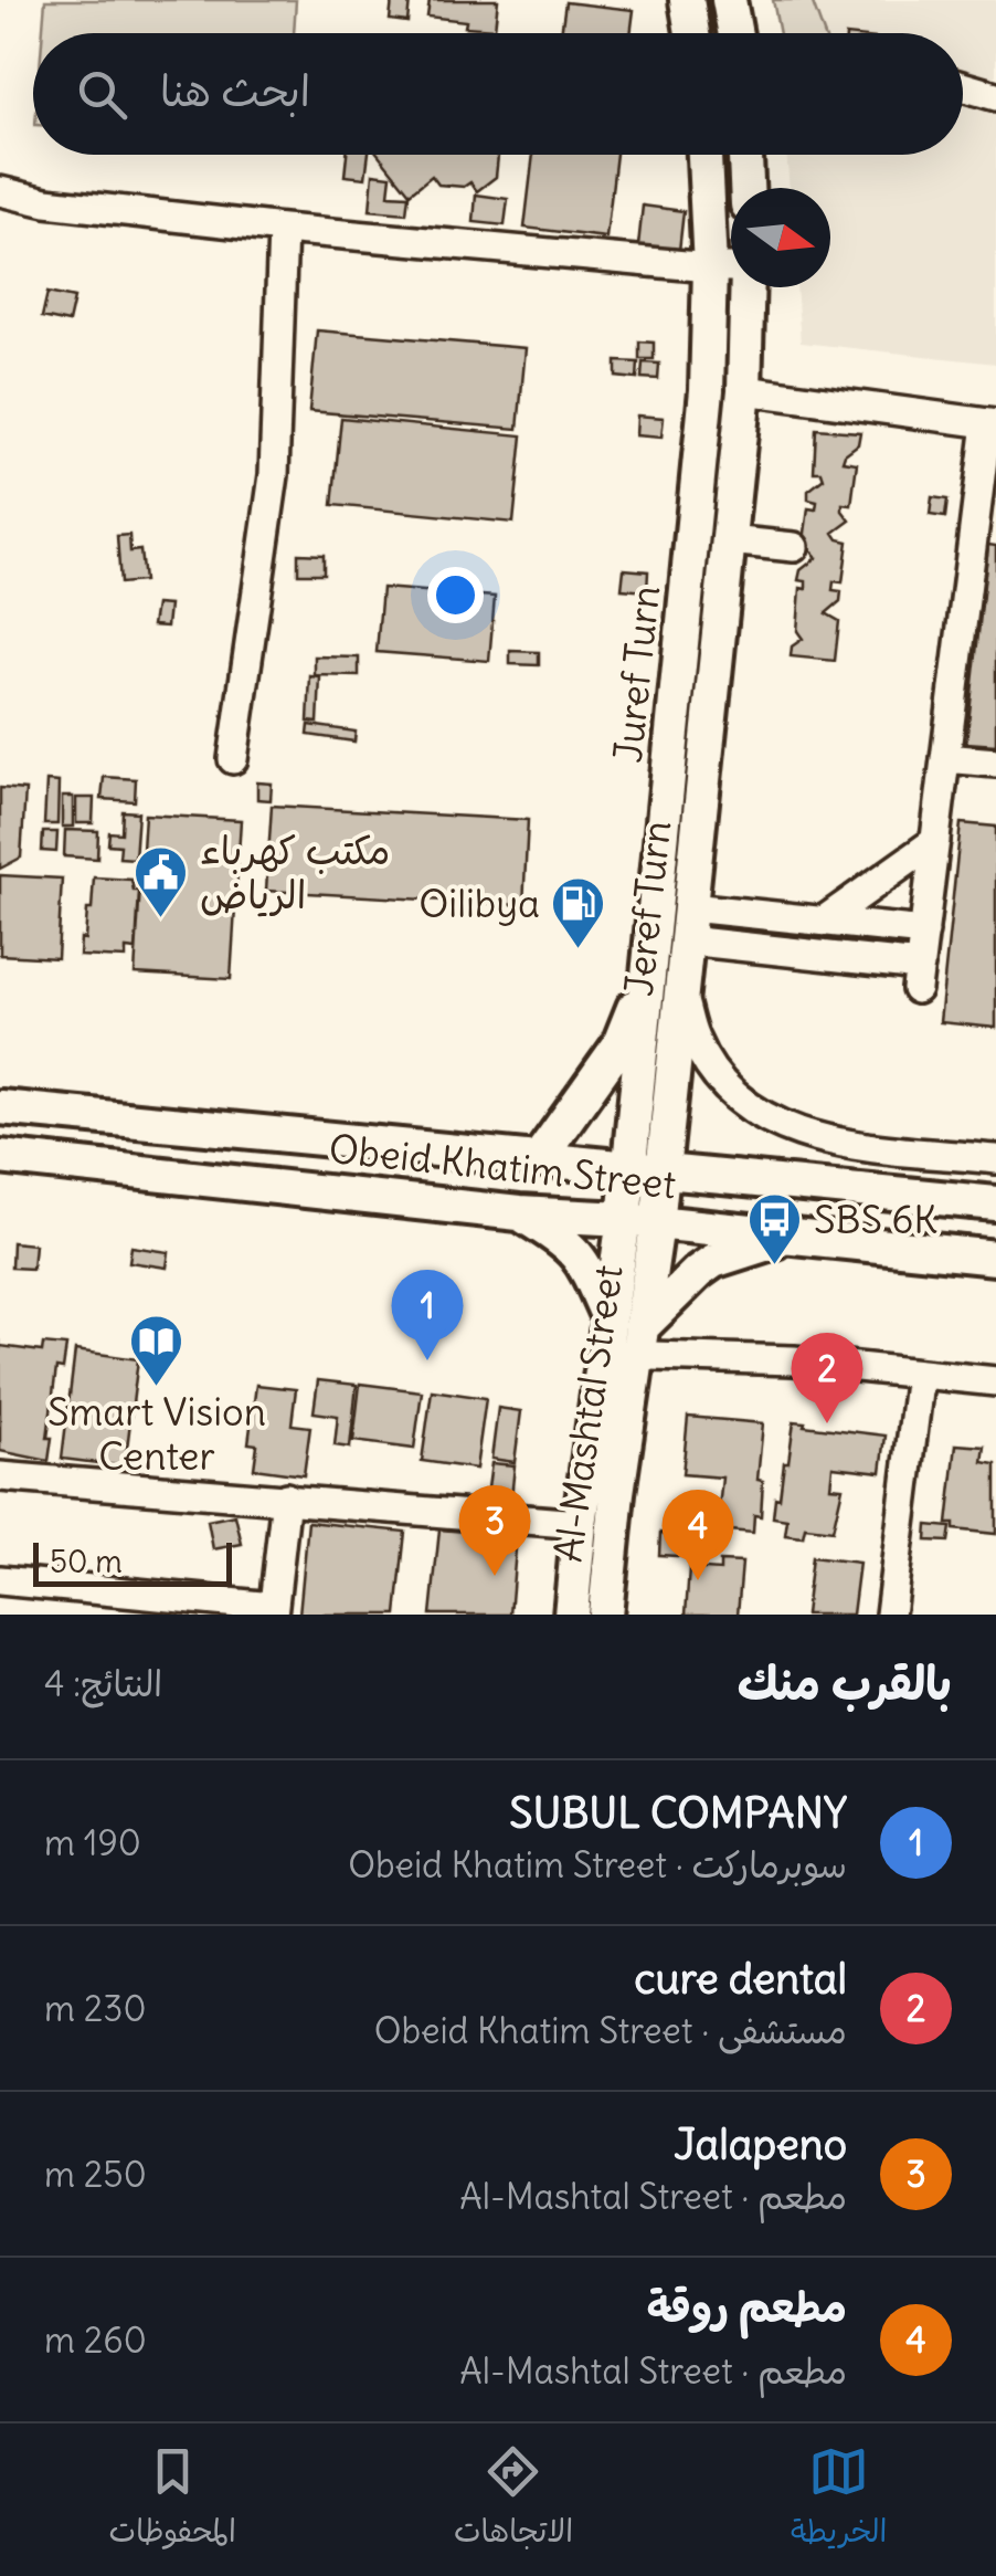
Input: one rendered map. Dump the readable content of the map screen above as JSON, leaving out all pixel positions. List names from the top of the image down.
{
  "streets": {
    "main road": [
      "Juref Turn",
      "Jeref Turn",
      "Obeid Khatim Street",
      "Al-Mashtal Street"
    ]
  },
  "crossings": [
    ["Juref Turn", "Jeref Turn"],
    ["Juref Turn", "Obeid Khatim Street"],
    ["Jeref Turn", "Obeid Khatim Street"],
    ["Jeref Turn", "Al-Mashtal Street"],
    ["Obeid Khatim Street", "Al-Mashtal Street"]
  ],
  "places": {
    "public building": ["مكتب كهرباء الرياض"],
    "fuel station": ["Oilibya"],
    "bus stop": ["SBS 6K"],
    "library": ["Smart Vision Center"]
  },
  "scale_bar": "50 m",
  "north": "right",
  "page": {
    "search": "ابحث هنا",
    "pins": [
      "1",
      "2",
      "3",
      "4"
    ],
    "scale": "50 m",
    "heading": ["بالقرب منك", "النتائج: 4"],
    "list": [
      {
        "mark": "1",
        "name": "SUBUL COMPANY",
        "note": "سوبرماركت · Obeid Khatim Street",
        "value": "190 m"
      },
      {
        "mark": "2",
        "name": "cure dental",
        "note": "مستشفى · Obeid Khatim Street",
        "value": "230 m"
      },
      {
        "mark": "3",
        "name": "Jalapeno",
        "note": "مطعم · Al-Mashtal Street",
        "value": "250 m"
      },
      {
        "mark": "4",
        "name": "مطعم روقة",
        "note": "مطعم · Al-Mashtal Street",
        "value": "260 m"
      }
    ],
    "nav": ["الخريطة", "الاتجاهات", "المحفوظات"]
  }
}
